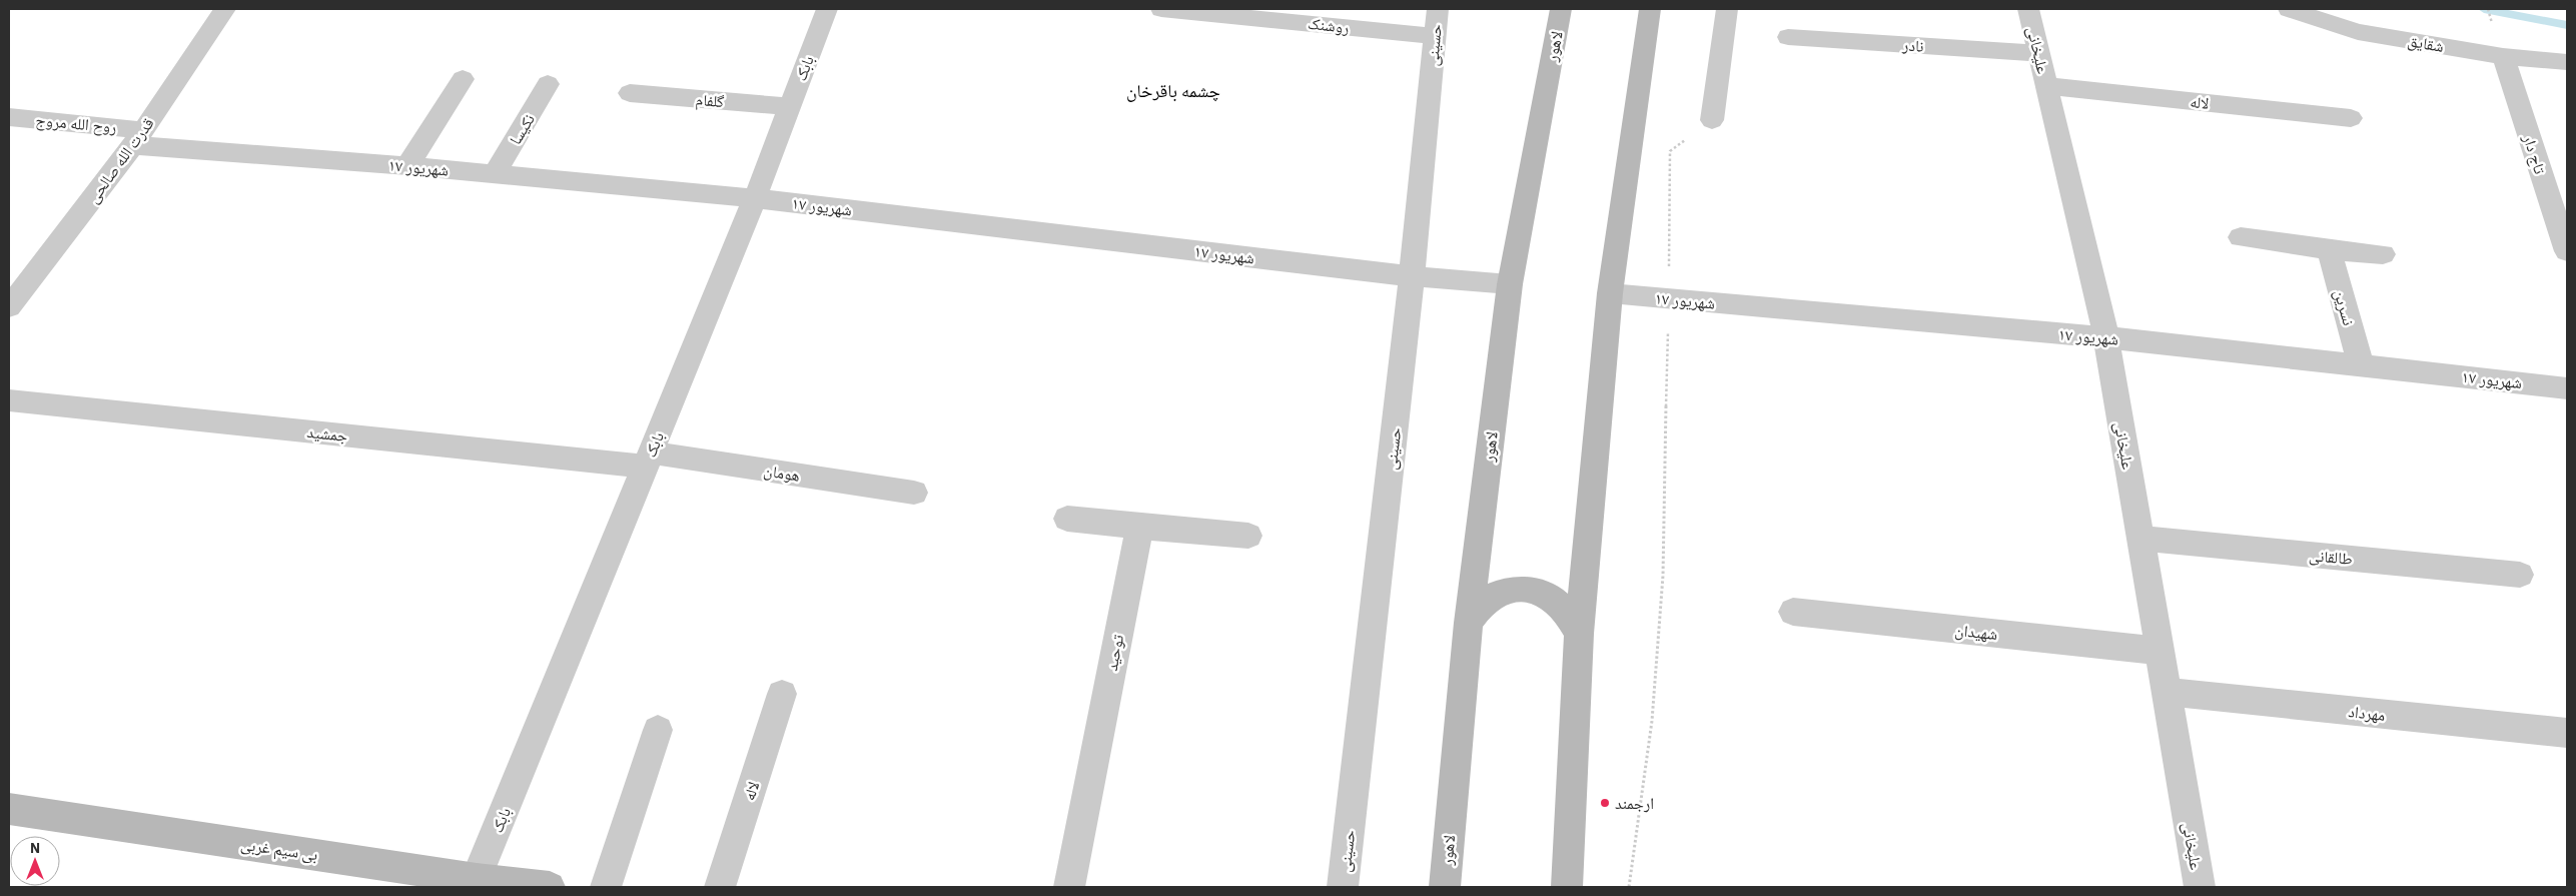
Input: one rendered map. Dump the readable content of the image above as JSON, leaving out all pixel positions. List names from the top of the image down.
{
  "streets": {
    "main road": ["لاهور", "بی سیم غربی"],
    "street": [
      "روشنک",
      "شقایق",
      "حسینی",
      "نادر",
      "علیخانی",
      "بابک",
      "گلفام",
      "لاله",
      "روح الله مروج",
      "نکیسا",
      "تاج دار",
      "قدرت الله صالحی",
      "۱۷ شهریور",
      "نسرین",
      "جمشید",
      "هومان",
      "طالقانی",
      "شهیدان",
      "توحید",
      "مهرداد"
    ]
  },
  "crossings": [
    ["روشنک", "حسینی"],
    ["شقایق", "تاج دار"],
    ["حسینی", "۱۷ شهریور"],
    ["نادر", "علیخانی"],
    ["لاهور", "۱۷ شهریور"],
    ["علیخانی", "لاله"],
    ["علیخانی", "۱۷ شهریور"],
    ["علیخانی", "طالقانی"],
    ["علیخانی", "شهیدان"],
    ["علیخانی", "مهرداد"],
    ["بابک", "گلفام"],
    ["بابک", "۱۷ شهریور"],
    ["بابک", "جمشید"],
    ["بابک", "هومان"],
    ["بابک", "بی سیم غربی"],
    ["روح الله مروج", "قدرت الله صالحی"],
    ["روح الله مروج", "۱۷ شهریور"],
    ["نکیسا", "۱۷ شهریور"],
    ["قدرت الله صالحی", "۱۷ شهریور"],
    ["۱۷ شهریور", "نسرین"],
    ["جمشید", "هومان"]
  ],
  "districts": ["چشمه باقرخان"],
  "places": ["ارجمند"],
  "north": "top"
}
